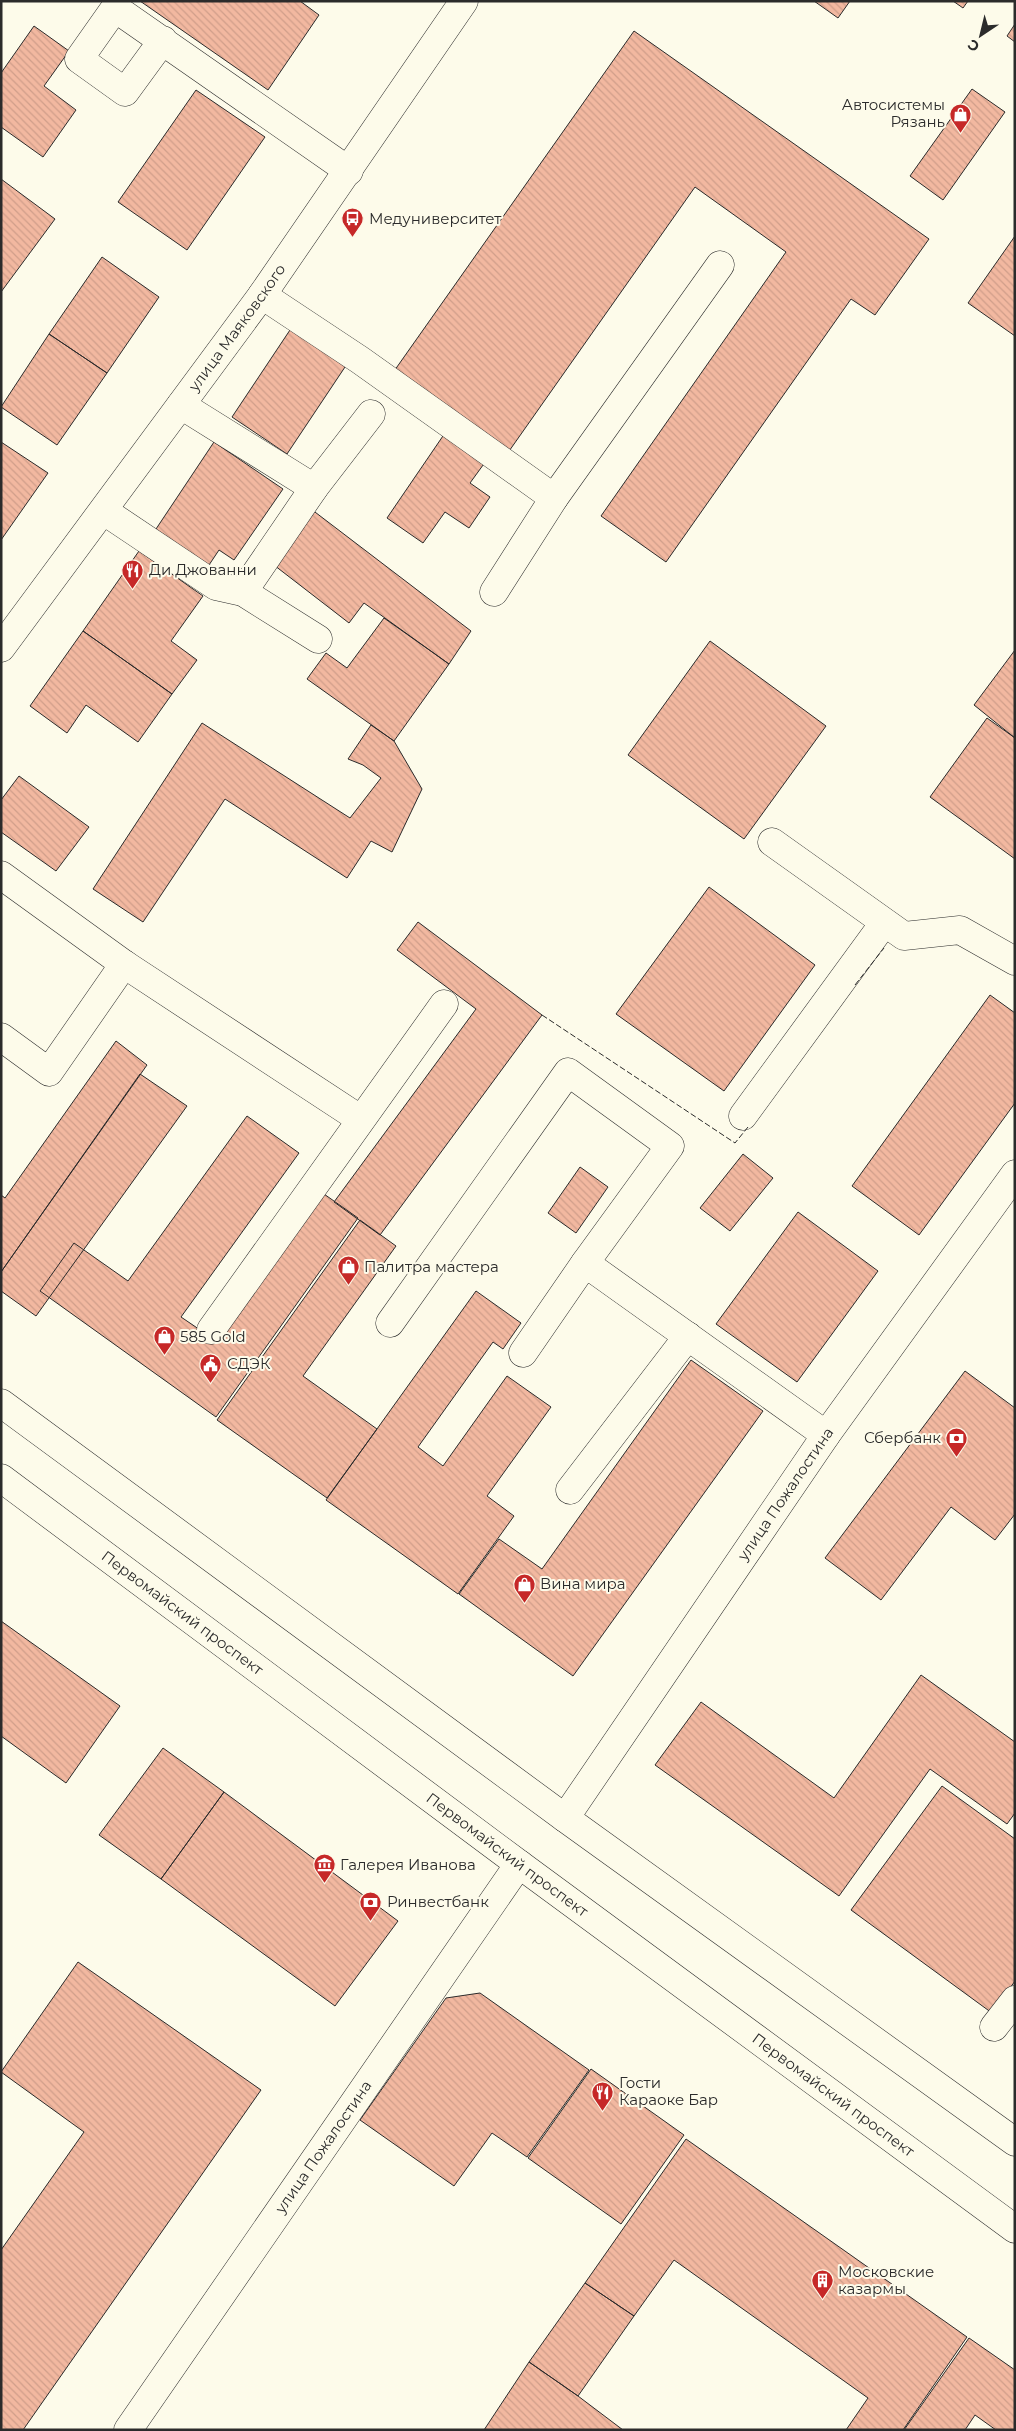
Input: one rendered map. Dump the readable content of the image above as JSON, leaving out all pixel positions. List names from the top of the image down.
{
  "streets": {
    "main road": ["улица Маяковского", "улица Пожалостина", "Первомайский проспект"]
  },
  "crossings": [
    ["улица Пожалостина", "Первомайский проспект"]
  ],
  "places": {
    "shop": [
      "Автосистемы Рязань",
      "Палитра мастера",
      "585 Gold",
      "Вина мира"
    ],
    "bus stop": ["Медуниверситет"],
    "restaurant": ["Ди Джованни", "Гости Караоке Бар"],
    "public building": ["СДЭК"],
    "bank": ["Сбербанк", "Ринвестбанк"],
    "museum": ["Галерея Иванова"],
    "building": ["Московские казармы"]
  },
  "north": "bottom left"
}
